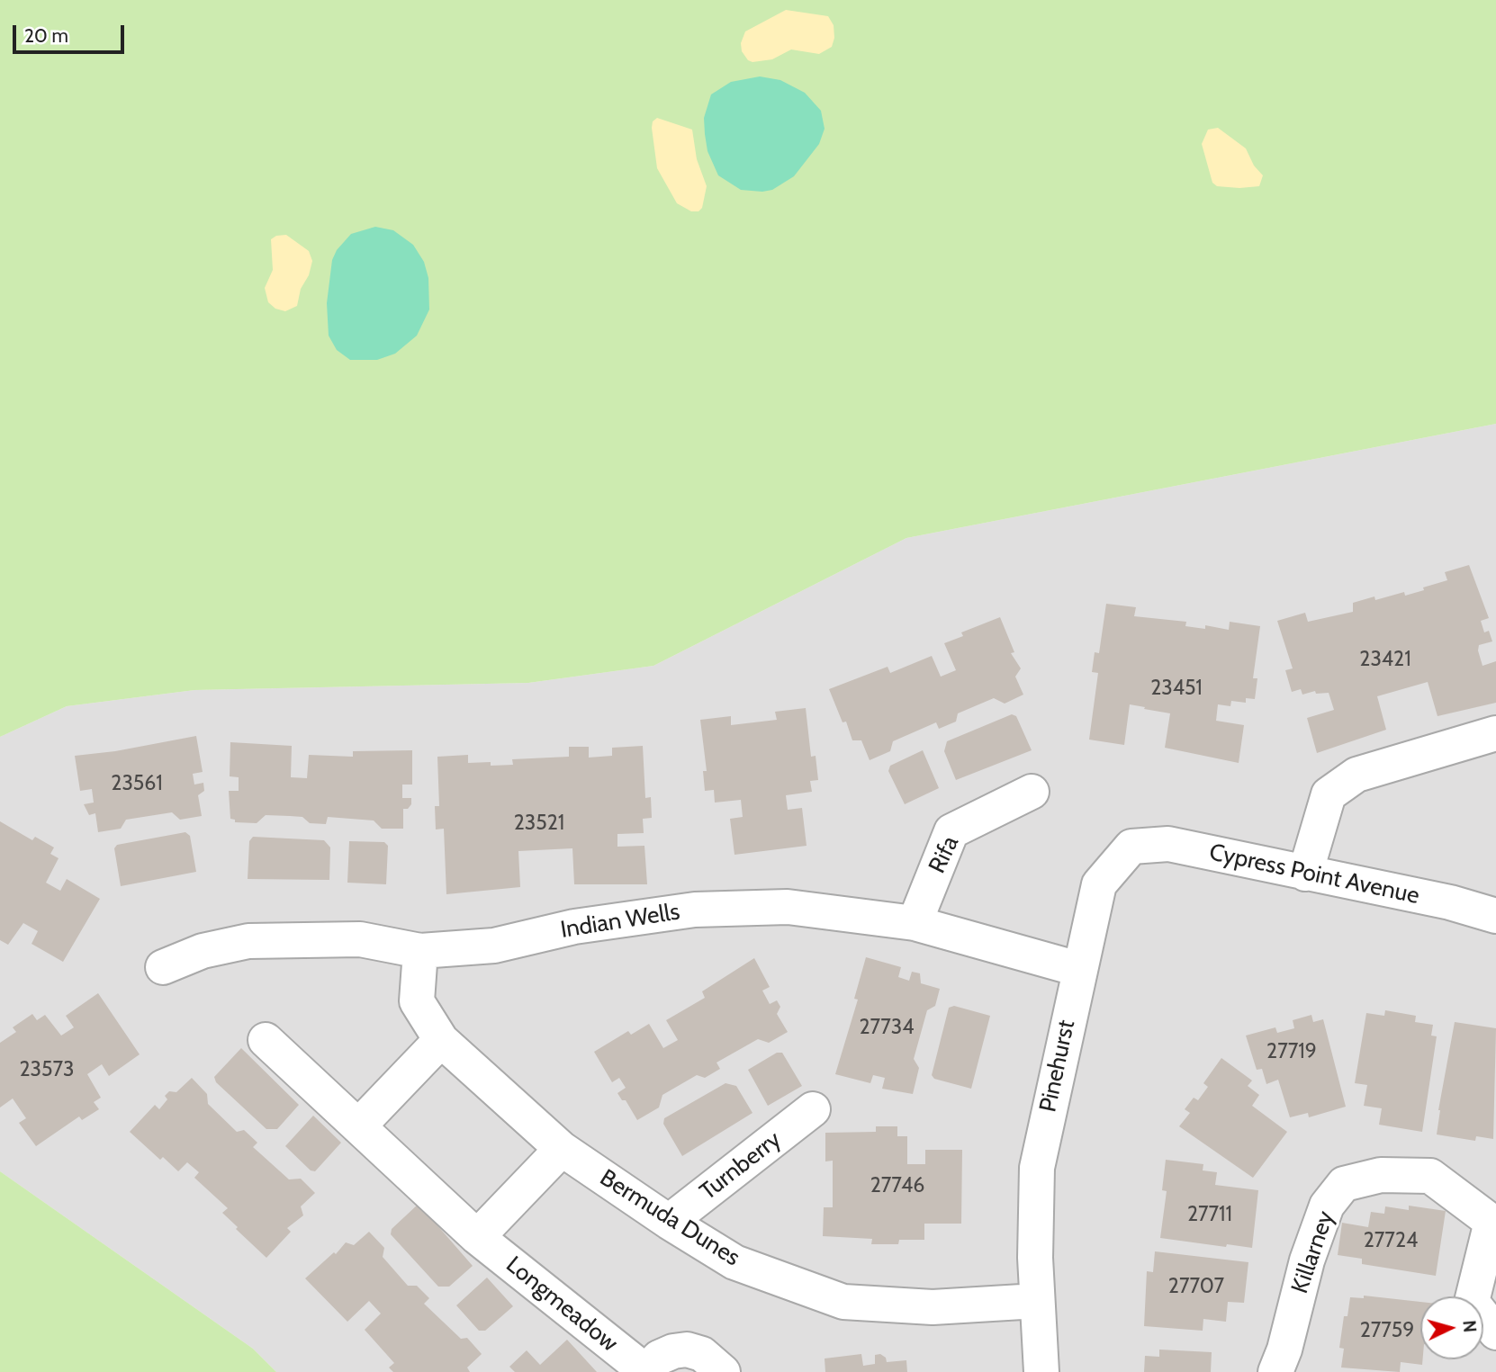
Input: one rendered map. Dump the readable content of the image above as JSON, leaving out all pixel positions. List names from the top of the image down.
{
  "streets": {
    "street": [
      "Rifa",
      "Cypress Point Avenue",
      "Indian Wells",
      "Pinehurst",
      "Turnberry",
      "Bermuda Dunes",
      "Killarney",
      "Longmeadow"
    ]
  },
  "crossings": [
    ["Rifa", "Indian Wells"],
    ["Cypress Point Avenue", "Pinehurst"],
    ["Indian Wells", "Pinehurst"],
    ["Indian Wells", "Bermuda Dunes"],
    ["Pinehurst", "Bermuda Dunes"],
    ["Turnberry", "Bermuda Dunes"]
  ],
  "house_numbers": [
    "23421",
    "23451",
    "23561",
    "23521",
    "27734",
    "27719",
    "23573",
    "27746",
    "27711",
    "27724",
    "27707",
    "27759"
  ],
  "scale_bar": "20 m",
  "north": "right"
}
